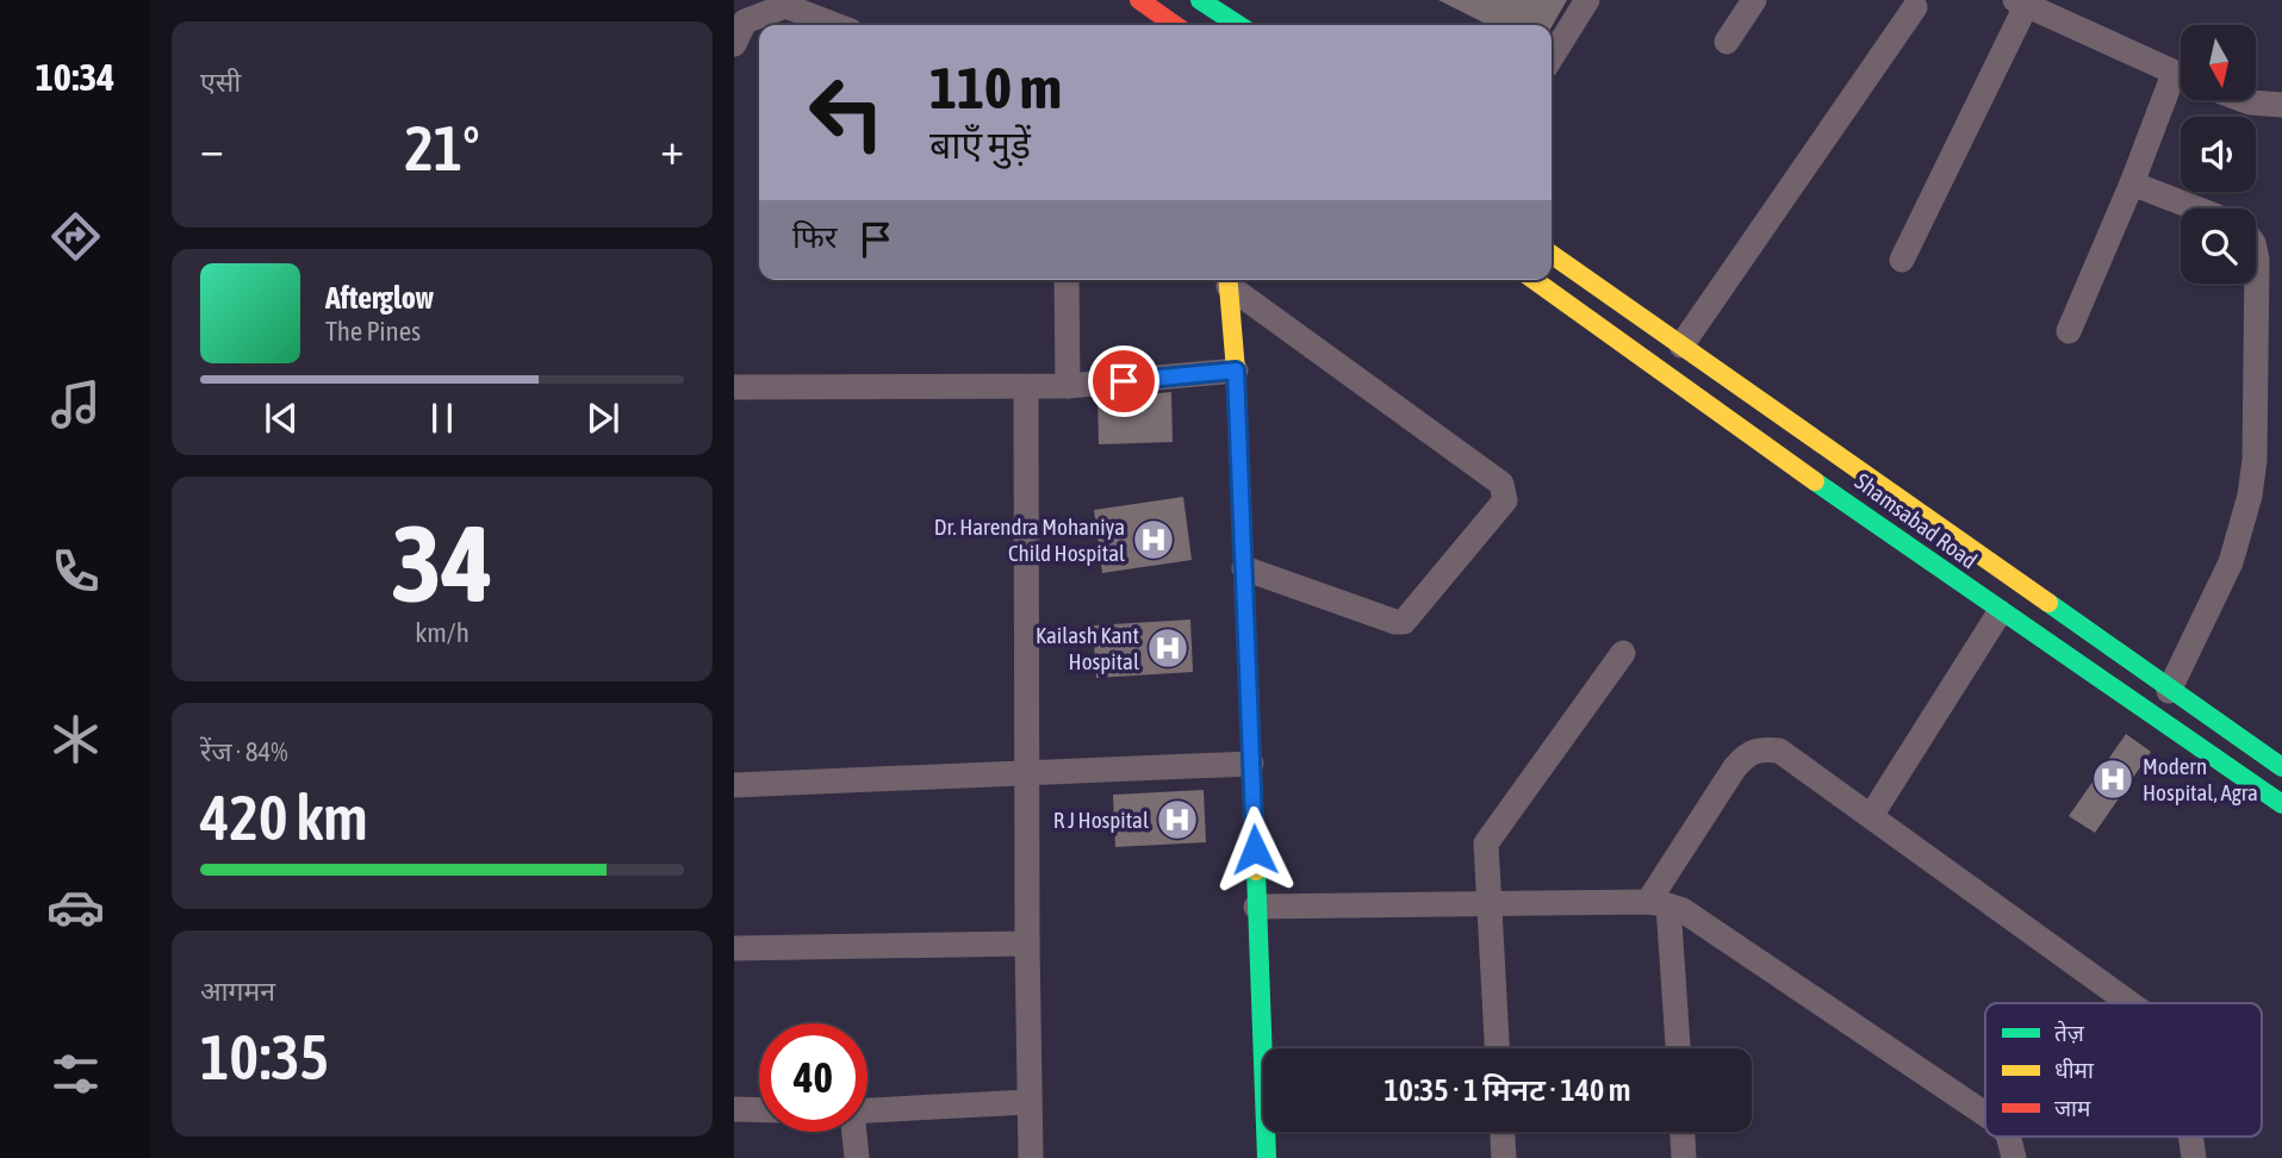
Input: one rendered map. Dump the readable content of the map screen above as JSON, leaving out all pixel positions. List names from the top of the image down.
{
  "streets": {
    "main road": ["Shamsabad Road"]
  },
  "places": {
    "hospital": [
      "Dr. Harendra Mohaniya Child Hospital",
      "Kailash Kant Hospital",
      "Modern Hospital, Agra",
      "R J Hospital"
    ]
  },
  "legend": ["तेज़", "धीमा", "जाम"],
  "north": "bottom",
  "page": {
    "tabs": "10:34",
    "tile": [
      "एसी",
      ["34", "km/h"],
      ["रेंज · 84%", "420 km"],
      ["आगमन", "10:35"]
    ],
    "turn": ["110 m", "बाएँ मुड़ें"],
    "heat": ["−", "21°", "+"],
    "then": "फिर",
    "song": ["Afterglow", "The Pines"],
    "limit": "40",
    "trip": "10:35 · 1 मिनट · 140 m"
  }
}
